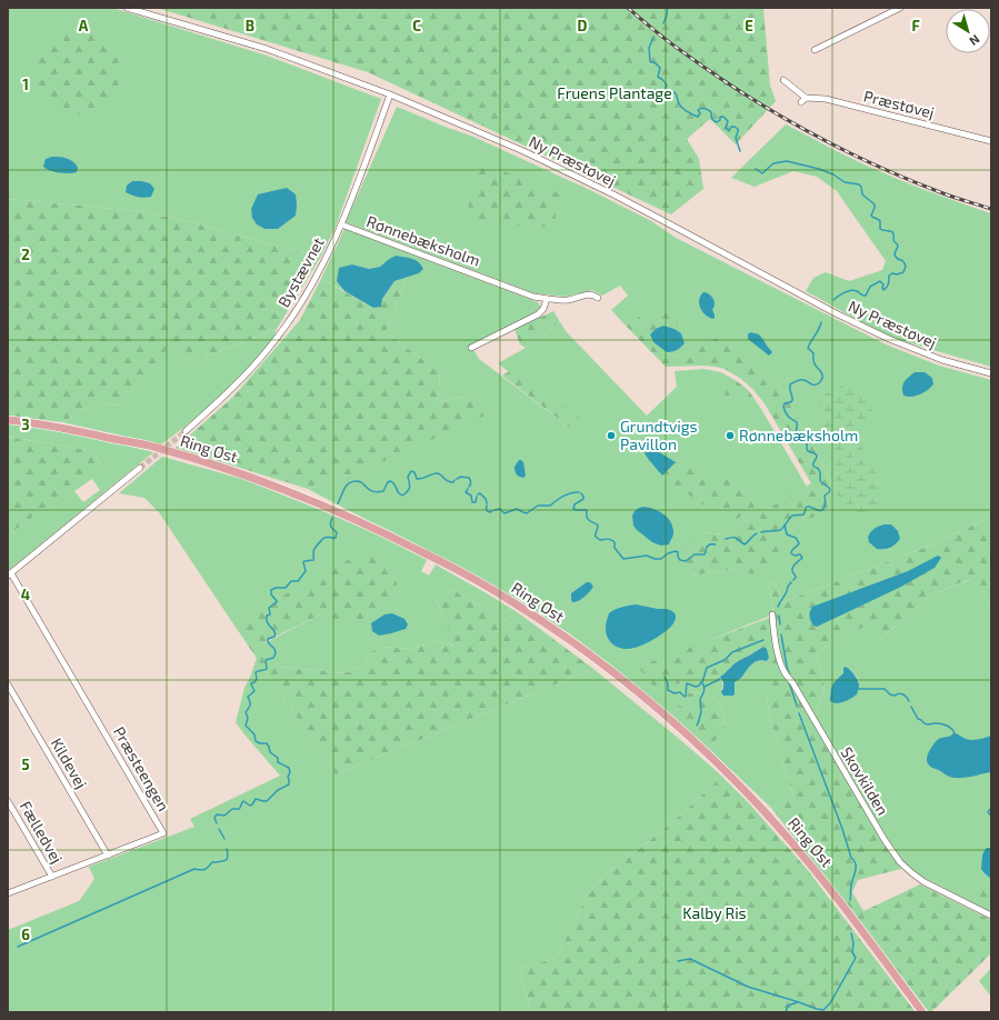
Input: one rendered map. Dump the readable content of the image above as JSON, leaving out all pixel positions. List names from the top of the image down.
{
  "streets": {
    "main road": ["Ring Øst"],
    "street": [
      "Præstøvej",
      "Ny Præstøvej",
      "Rønnebæksholm",
      "Bystævnet",
      "Kildevej",
      "Præsteengen",
      "Skovkilden",
      "Fælledvej"
    ]
  },
  "crossings": [
    ["Ny Præstøvej", "Bystævnet"],
    ["Rønnebæksholm", "Bystævnet"],
    ["Kildevej", "Præsteengen"],
    ["Præsteengen", "Fælledvej"]
  ],
  "parks": ["Fruens Plantage", "Kalby Ris"],
  "places": ["Grundtvigs Pavillon", "Rønnebæksholm"],
  "north": "bottom right",
  "grid": {
    "columns": [
      "A",
      "B",
      "C",
      "D",
      "E",
      "F"
    ],
    "rows": [
      "1",
      "2",
      "3",
      "4",
      "5",
      "6"
    ]
  }
}
